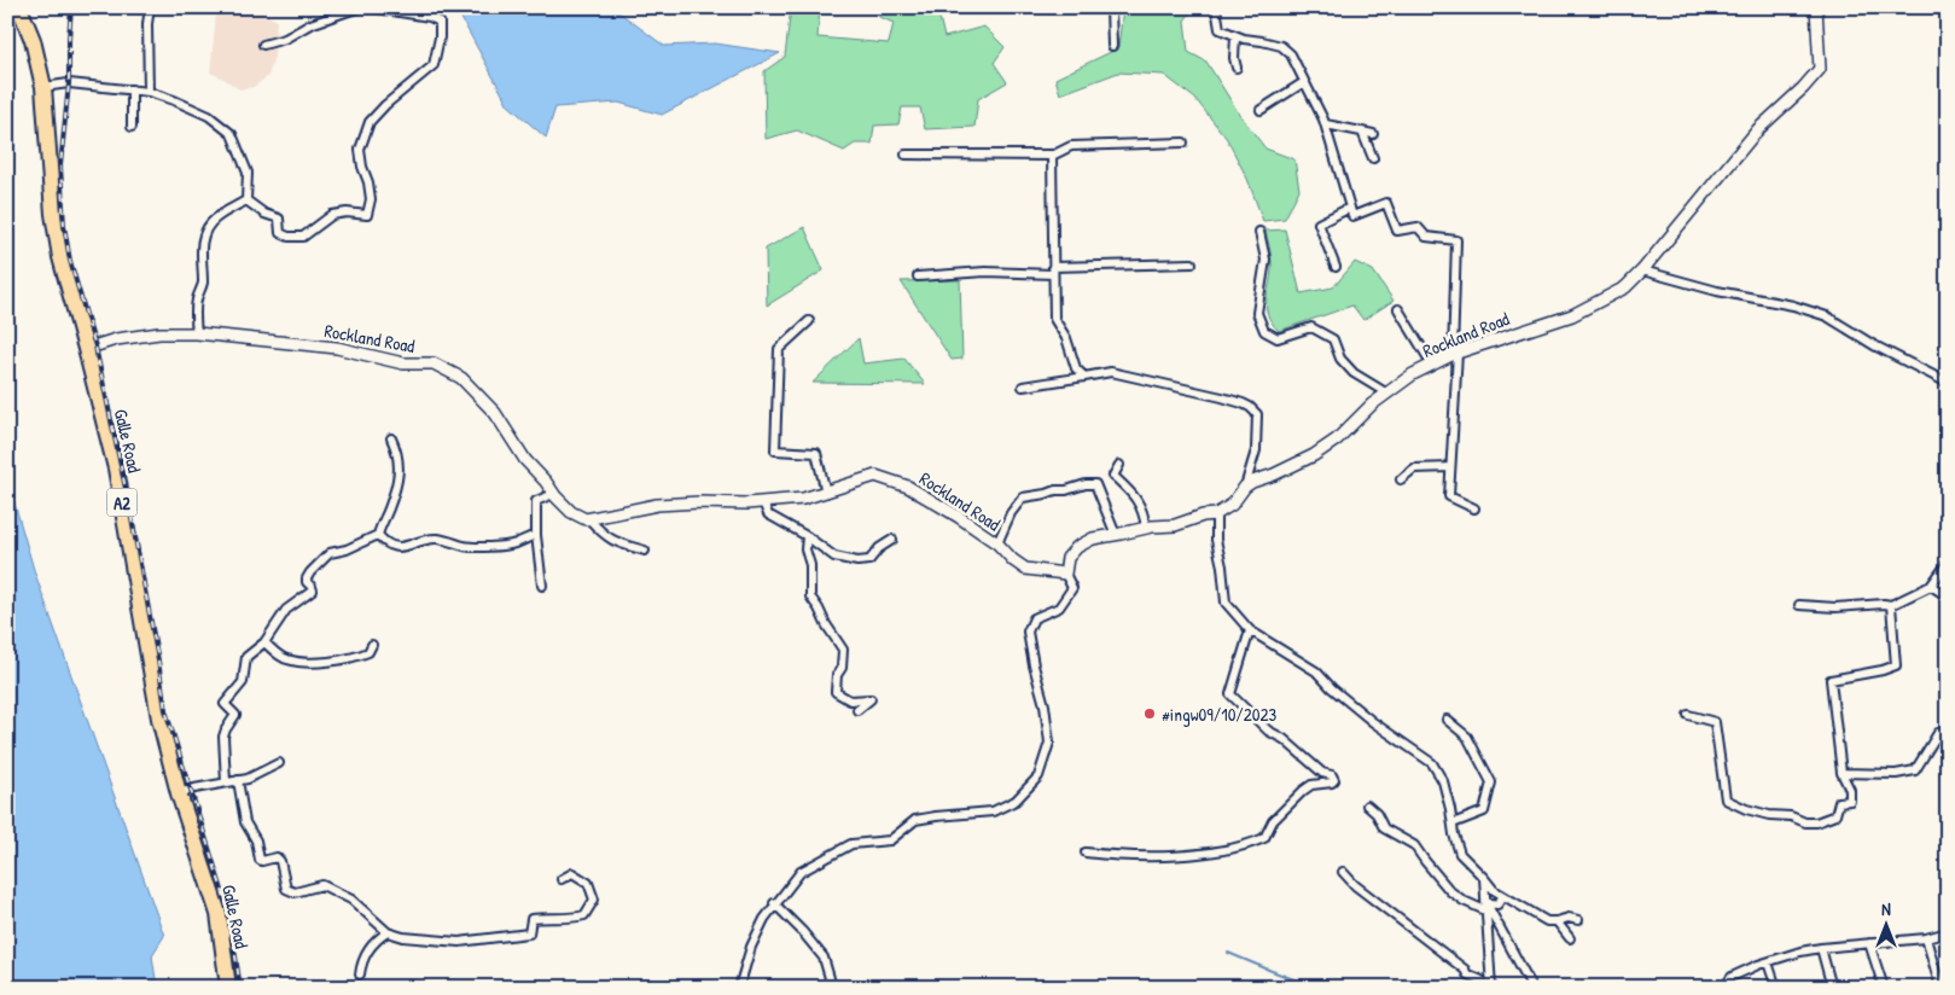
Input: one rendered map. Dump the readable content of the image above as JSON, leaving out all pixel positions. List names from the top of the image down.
{
  "streets": {
    "highway": ["Galle Road", "A2"],
    "street": ["Rockland Road"]
  },
  "crossings": [
    ["Rockland Road", "Galle Road"]
  ],
  "places": ["#ingw09/10/2023"],
  "north": "top"
}
